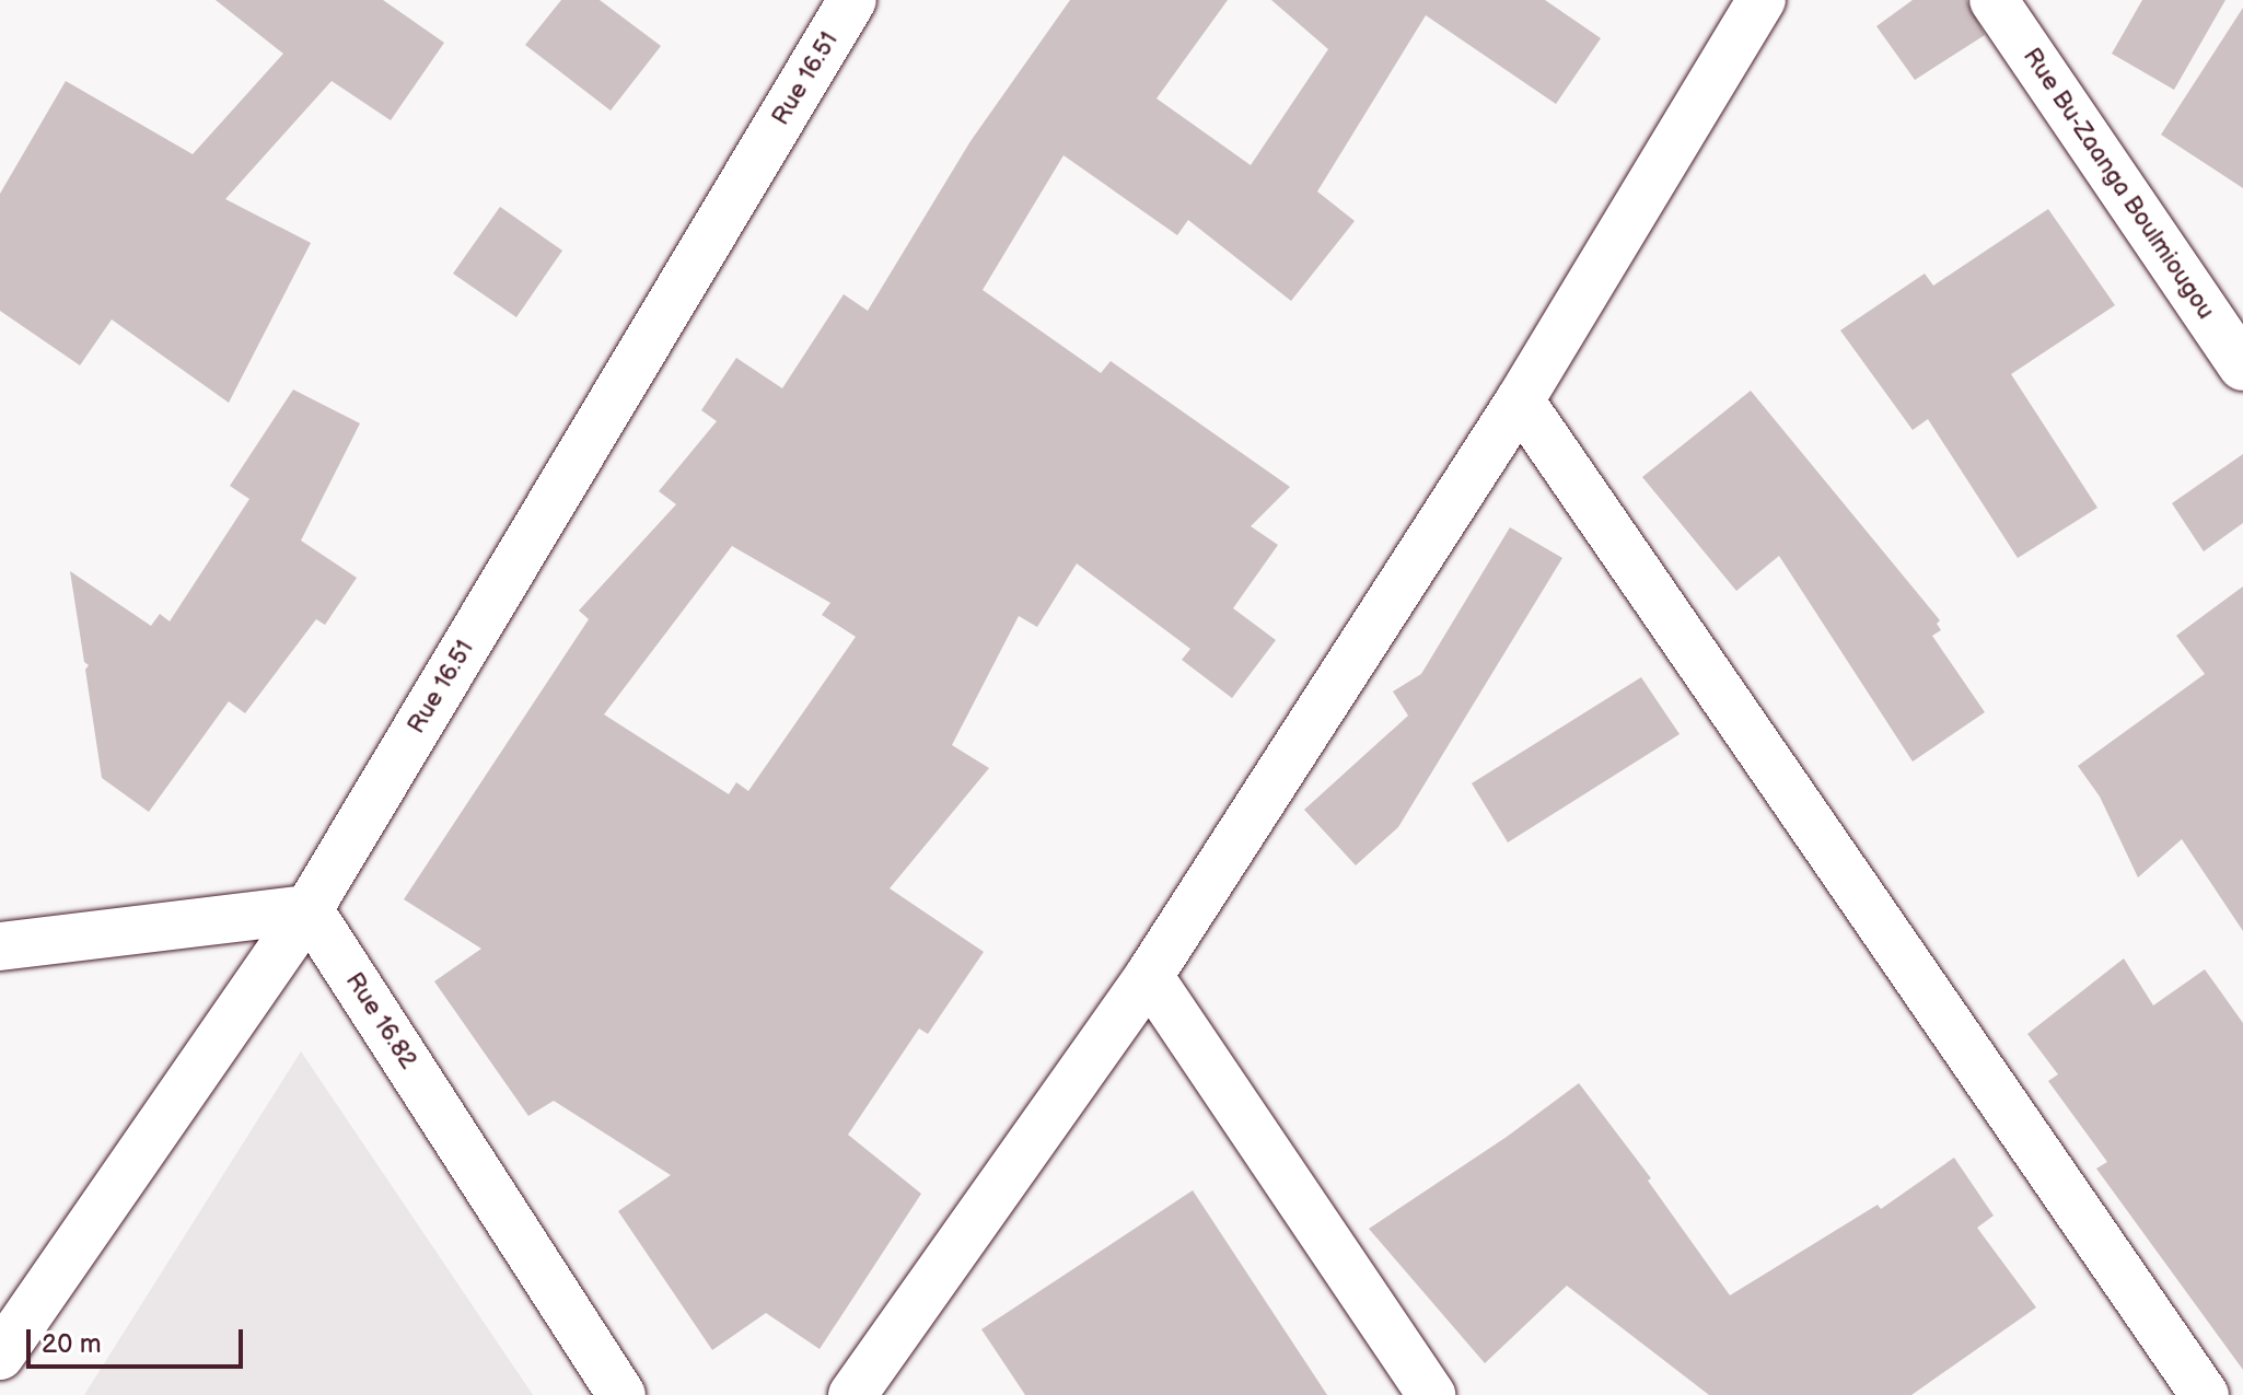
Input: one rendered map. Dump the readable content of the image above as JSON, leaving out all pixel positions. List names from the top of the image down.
{
  "streets": {
    "street": ["Rue 16.51", "Rue Bu-Zaanga Boulmiougou", "Rue 16.82"]
  },
  "crossings": [
    ["Rue 16.51", "Rue 16.82"]
  ],
  "scale_bar": "20 m"
}
